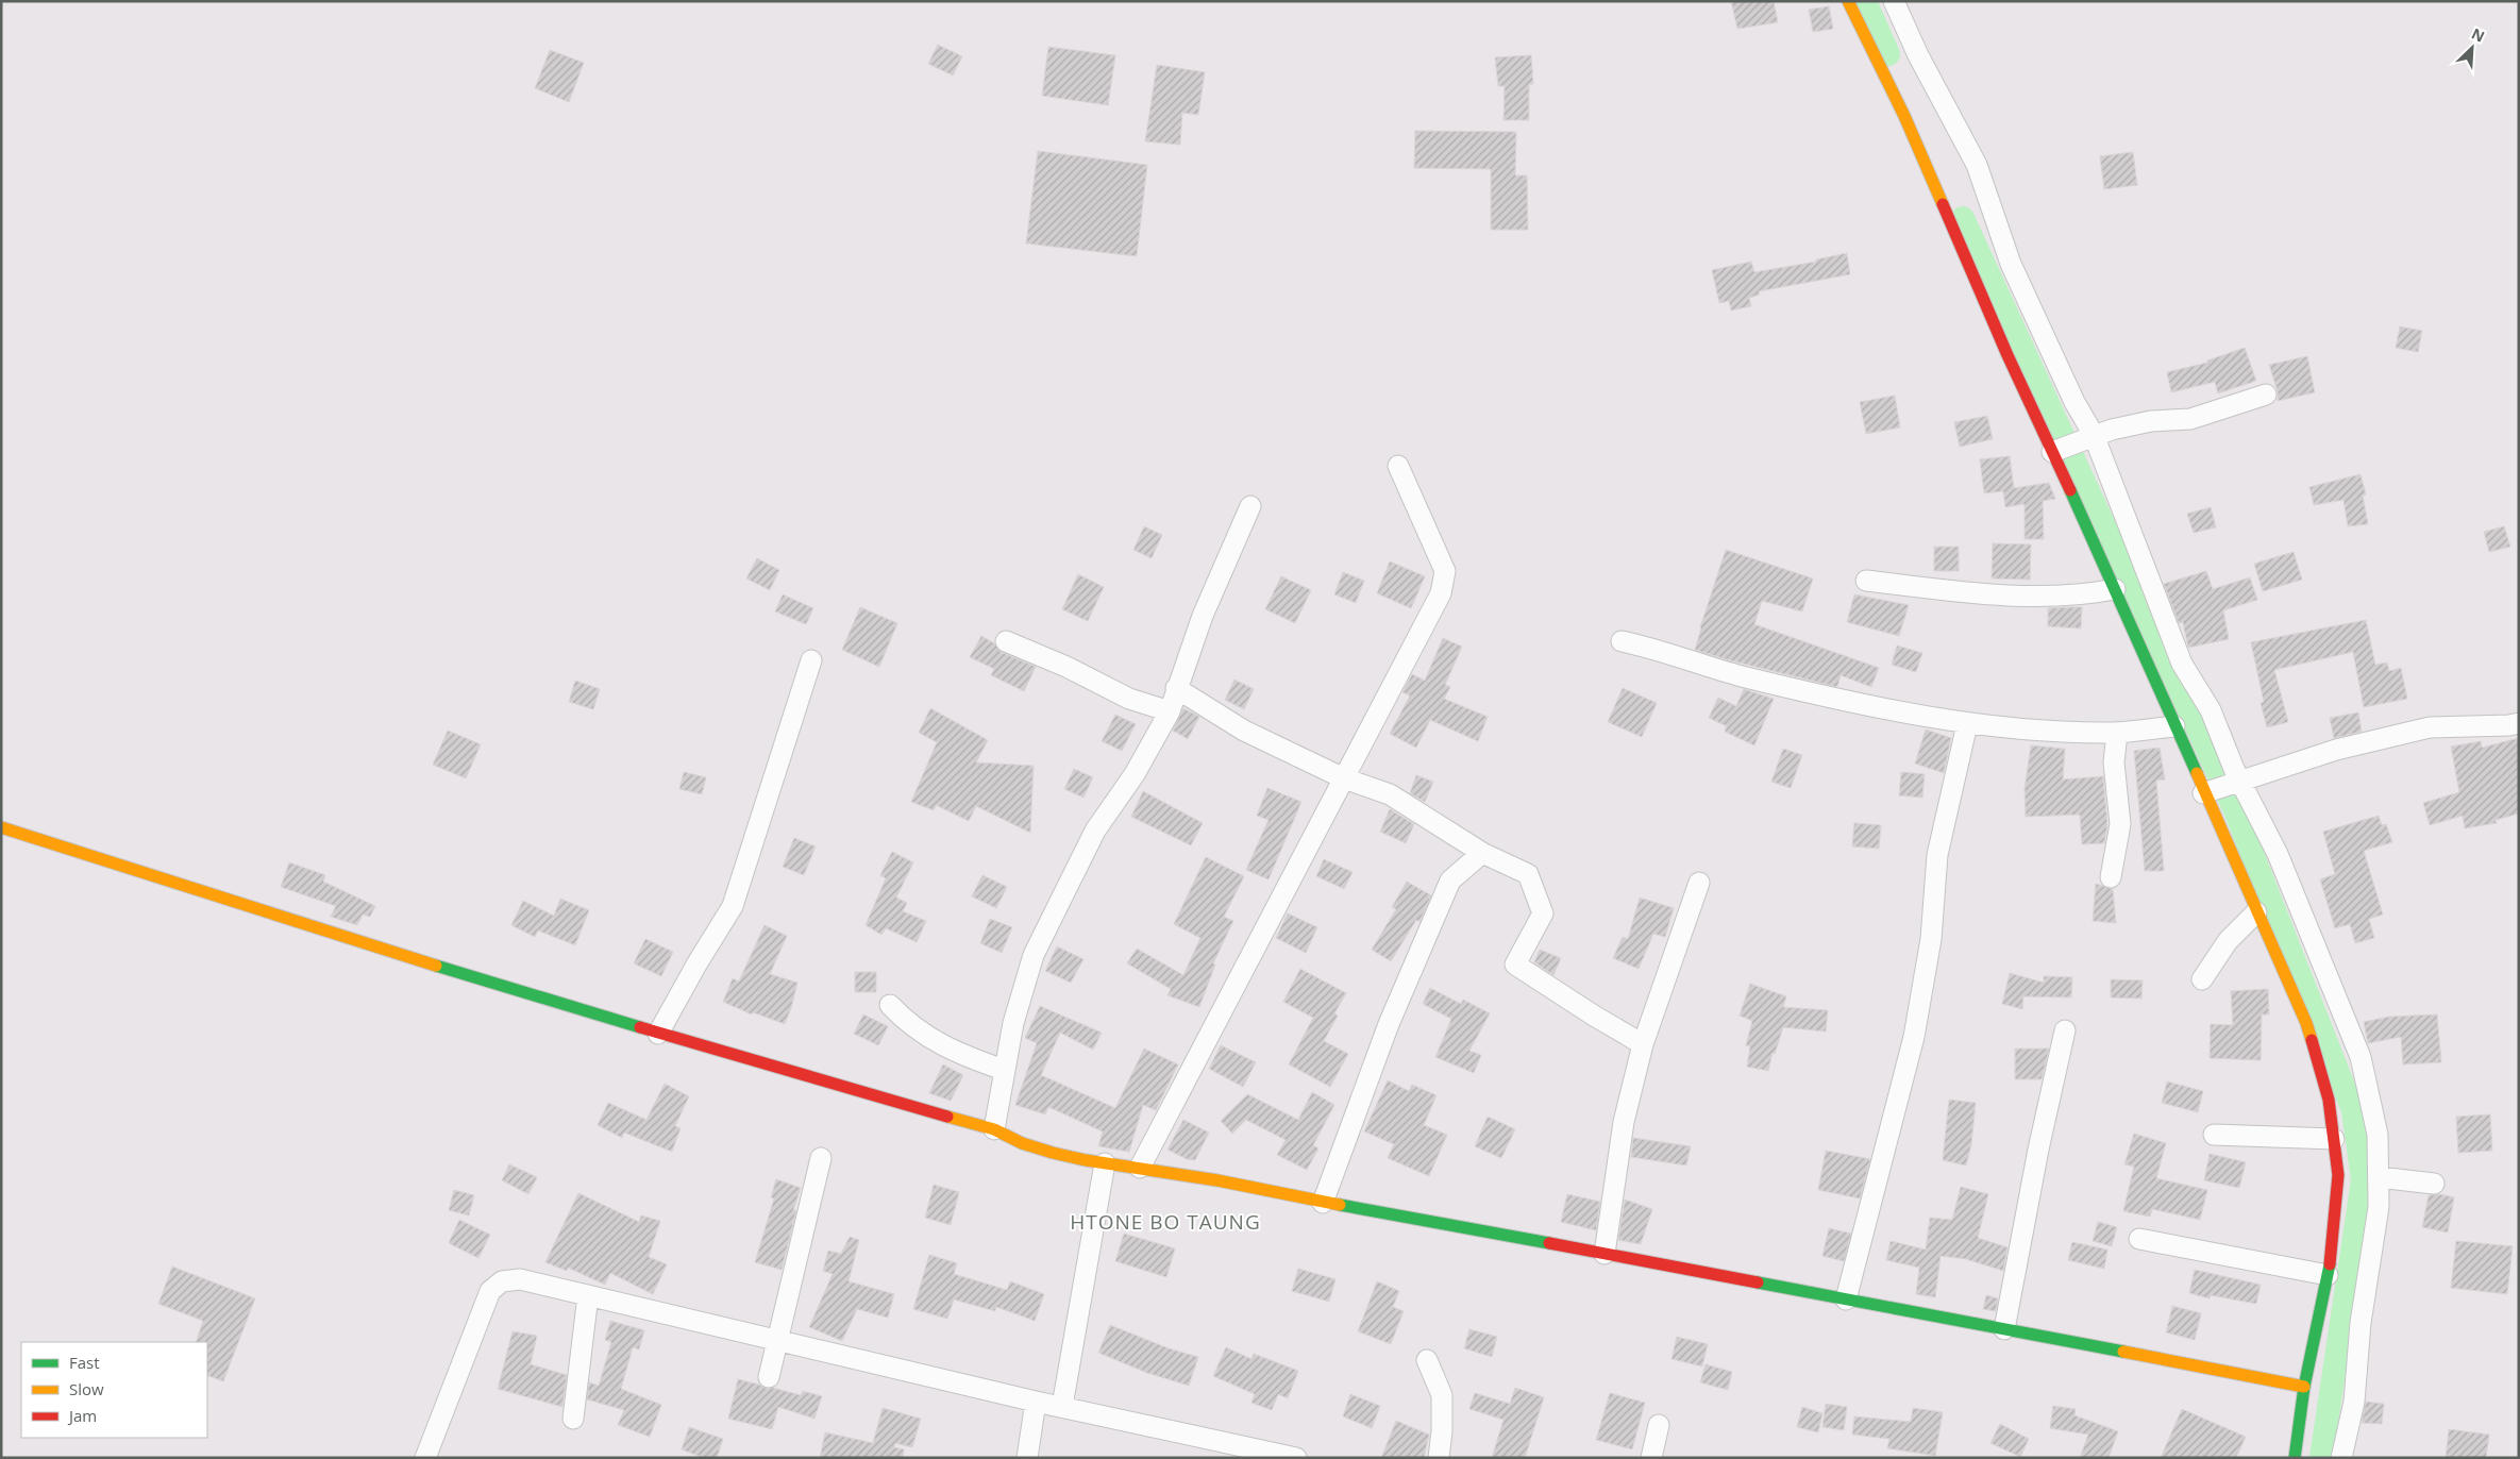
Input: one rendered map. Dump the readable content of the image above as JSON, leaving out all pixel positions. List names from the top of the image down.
{
  "districts": ["HTONE BO TAUNG"],
  "legend": ["Fast", "Slow", "Jam"],
  "north": "top right"
}
